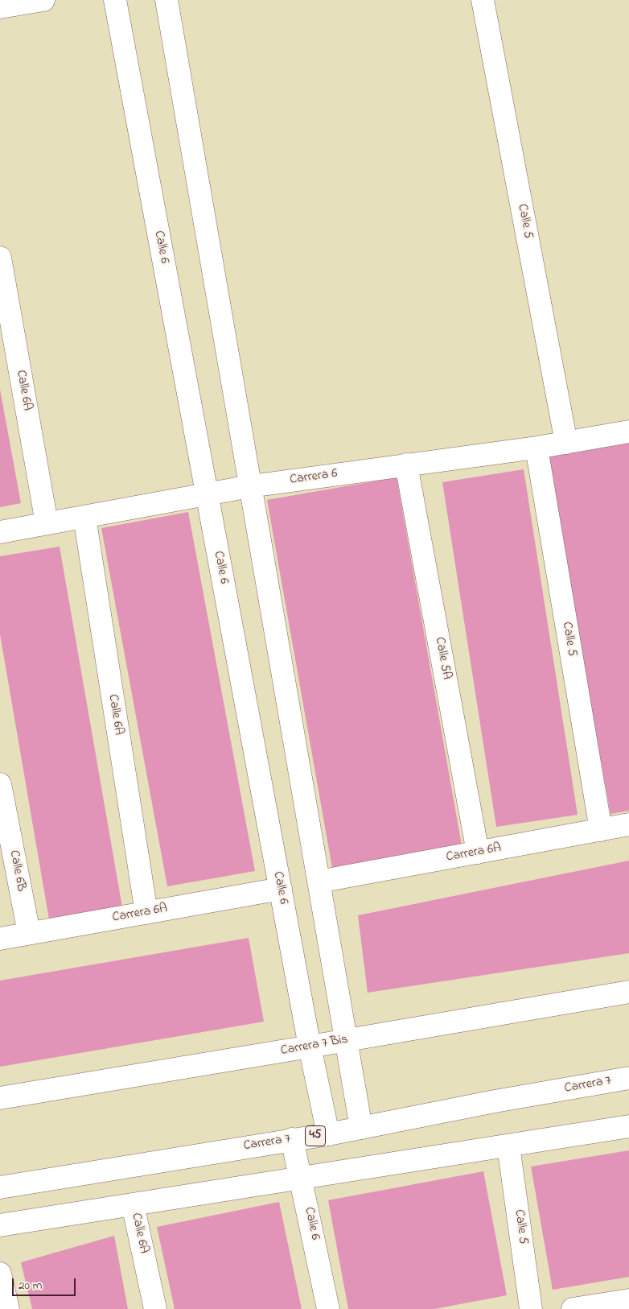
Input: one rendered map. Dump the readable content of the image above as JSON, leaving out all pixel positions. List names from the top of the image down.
{
  "streets": {
    "street": [
      "Calle 5",
      "Calle 6",
      "Calle 6A",
      "Carrera 6",
      "Calle 5A",
      "Carrera 6A",
      "Calle 6B",
      "Carrera 7 Bis",
      "Carrera 7",
      "45"
    ]
  },
  "crossings": [
    ["Calle 5", "Carrera 6"],
    ["Calle 5", "Carrera 6A"],
    ["Calle 6", "Carrera 6"],
    ["Calle 6", "Carrera 6A"],
    ["Calle 6", "Carrera 7 Bis"],
    ["Calle 6", "Carrera 7"],
    ["Calle 6A", "Carrera 6"],
    ["Calle 6A", "Carrera 6A"],
    ["Carrera 6", "Calle 5A"],
    ["Calle 5A", "Carrera 6A"],
    ["Carrera 6A", "Calle 6B"]
  ],
  "scale_bar": "20 m"
}
